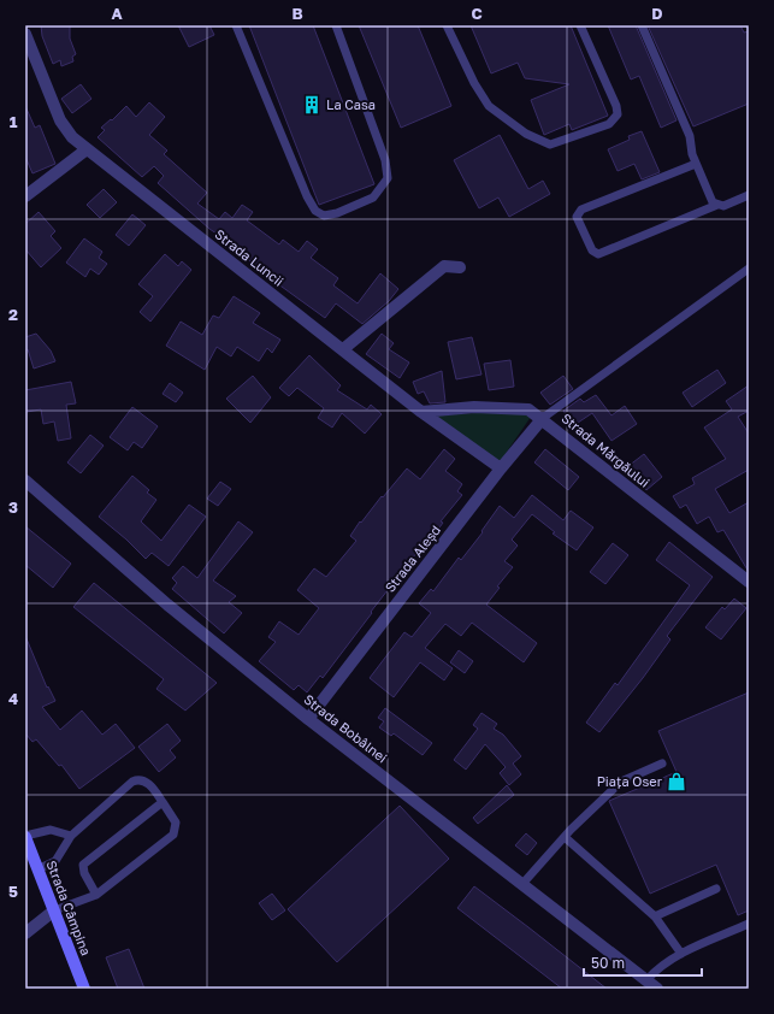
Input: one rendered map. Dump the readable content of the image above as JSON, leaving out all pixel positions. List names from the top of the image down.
{
  "streets": {
    "main road": ["Strada Câmpina"],
    "street": [
      "Strada Luncii",
      "Strada Mărgăului",
      "Strada Aleșd",
      "Strada Bobâlnei"
    ]
  },
  "crossings": [
    ["Strada Luncii", "Strada Mărgăului"],
    ["Strada Luncii", "Strada Aleșd"],
    ["Strada Mărgăului", "Strada Aleșd"],
    ["Strada Aleșd", "Strada Bobâlnei"]
  ],
  "places": {
    "building": ["La Casa"],
    "shop": ["Piața Oser"]
  },
  "scale_bar": "50 m",
  "grid": {
    "columns": [
      "A",
      "B",
      "C",
      "D"
    ],
    "rows": [
      "1",
      "2",
      "3",
      "4",
      "5"
    ]
  }
}
